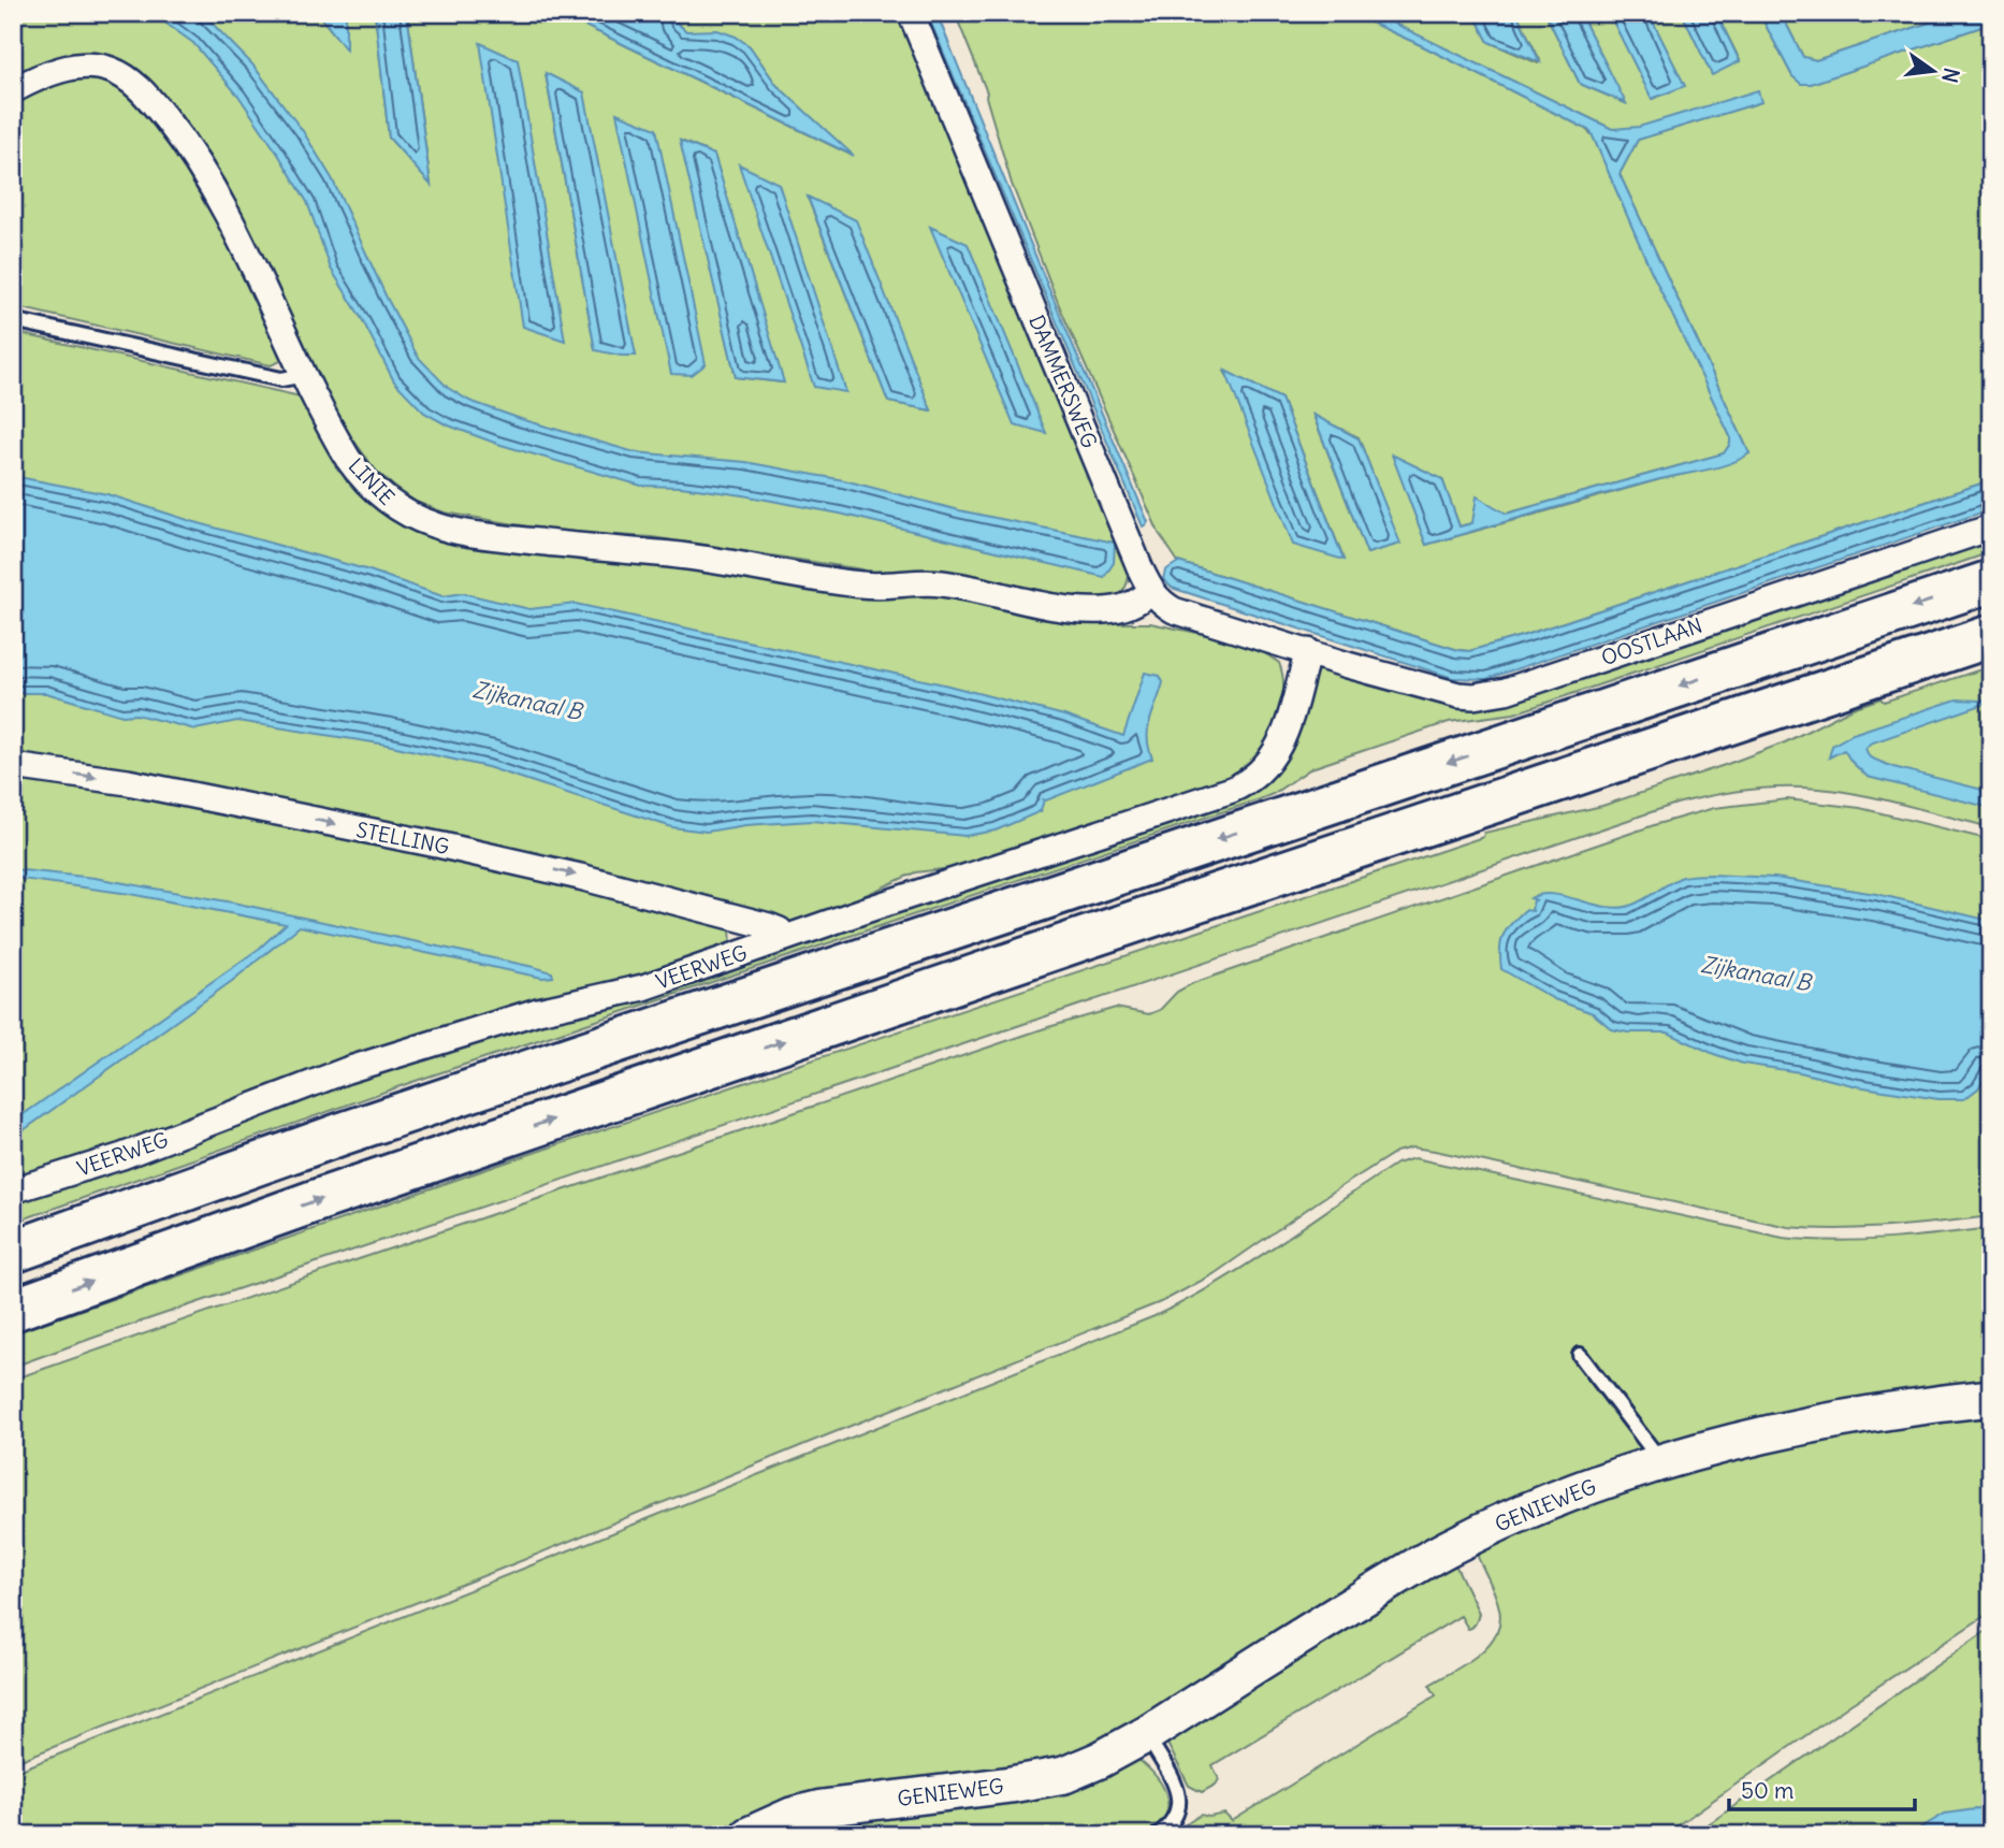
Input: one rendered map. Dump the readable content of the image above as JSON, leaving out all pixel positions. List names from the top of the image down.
{
  "streets": {
    "street": [
      "DAMMERSWEG",
      "LINIE",
      "OOSTLAAN",
      "STELLING",
      "VEERWEG",
      "GENIEWEG"
    ]
  },
  "crossings": [
    ["DAMMERSWEG", "LINIE"],
    ["OOSTLAAN", "VEERWEG"],
    ["STELLING", "VEERWEG"]
  ],
  "one_way": ["STELLING"],
  "water": ["Zijkanaal B"],
  "scale_bar": "50 m",
  "north": "right"
}
